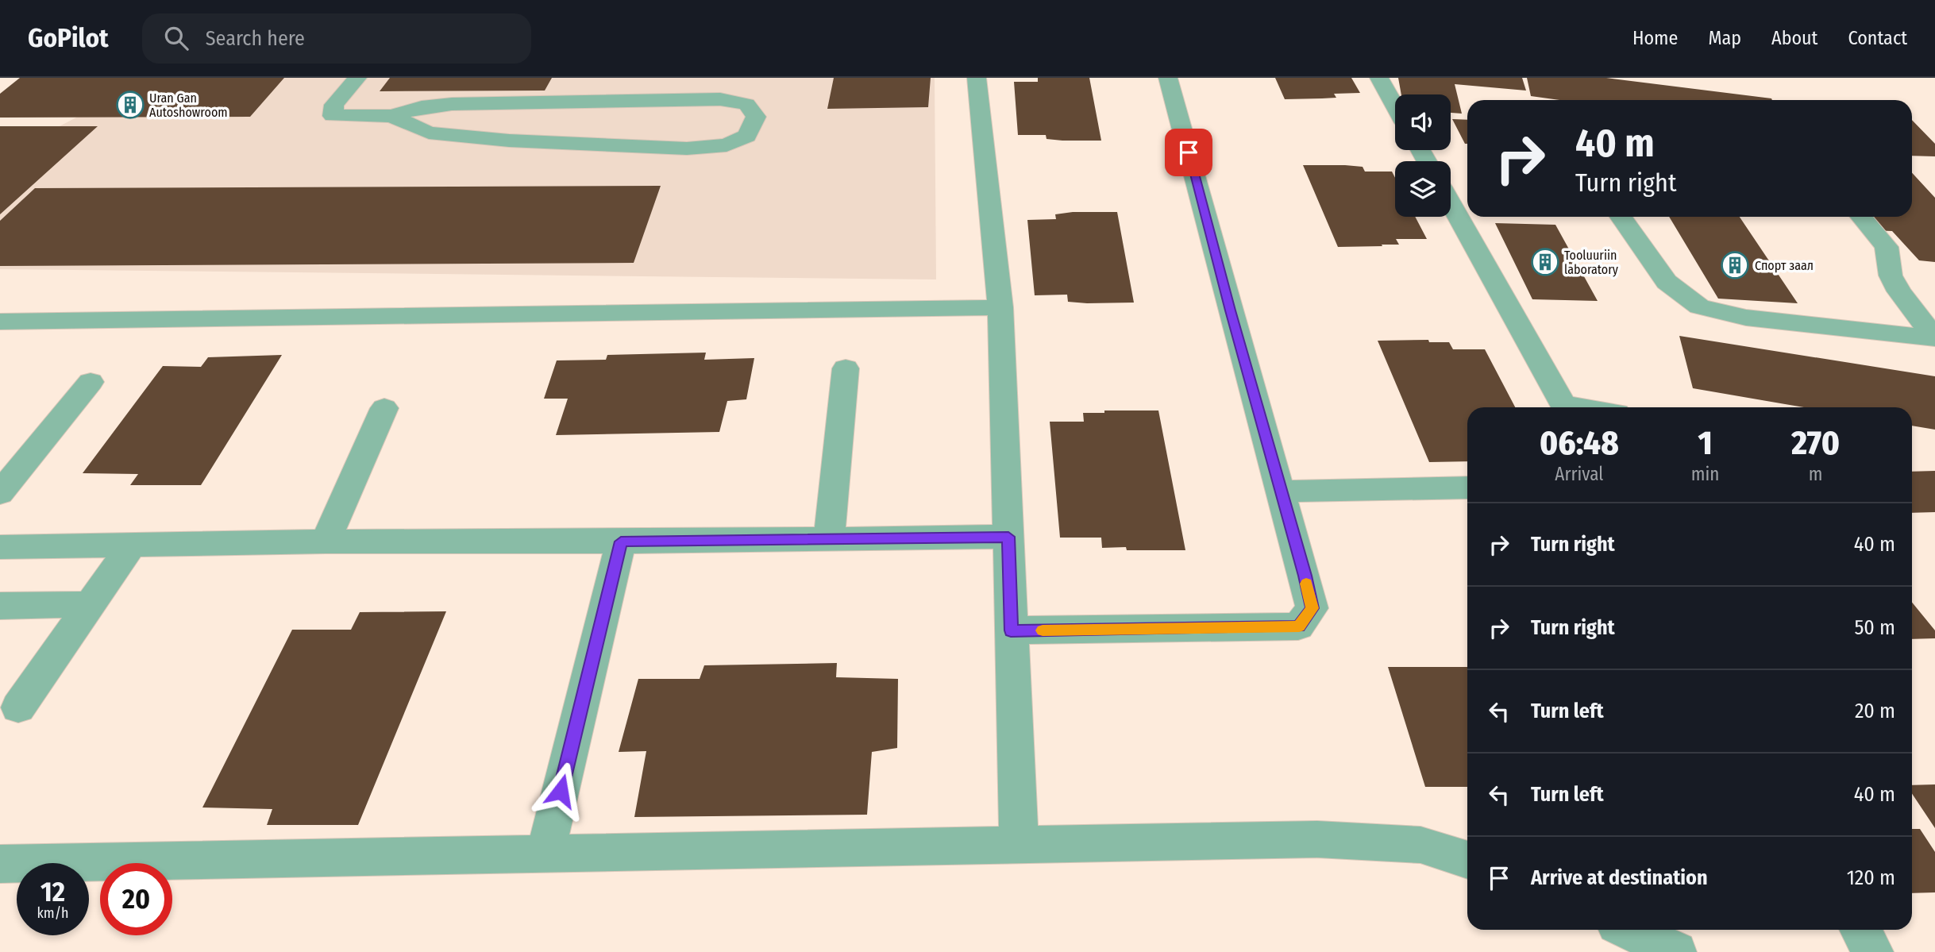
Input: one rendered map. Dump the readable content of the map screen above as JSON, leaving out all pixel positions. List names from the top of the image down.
{
  "places": {
    "building": ["Uran Gan Autoshowroom", "Tooluuriin laboratory", "Спорт заал"]
  },
  "page": {
    "header": "GoPilot",
    "search": "Search here",
    "nav": [
      "Home",
      "Map",
      "About",
      "Contact"
    ],
    "turn": ["40 m", "Turn right"],
    "eta": [
      "06:48",
      "Arrival",
      "1",
      "min",
      "270",
      "m"
    ],
    "list": [
      {
        "name": "Turn right",
        "value": "40 m"
      },
      {
        "name": "Turn right",
        "value": "50 m"
      },
      {
        "name": "Turn left",
        "value": "20 m"
      },
      {
        "name": "Turn left",
        "value": "40 m"
      },
      {
        "name": "Arrive at destination",
        "value": "120 m"
      }
    ],
    "speed": "12 km/h",
    "limit": "20"
  }
}
